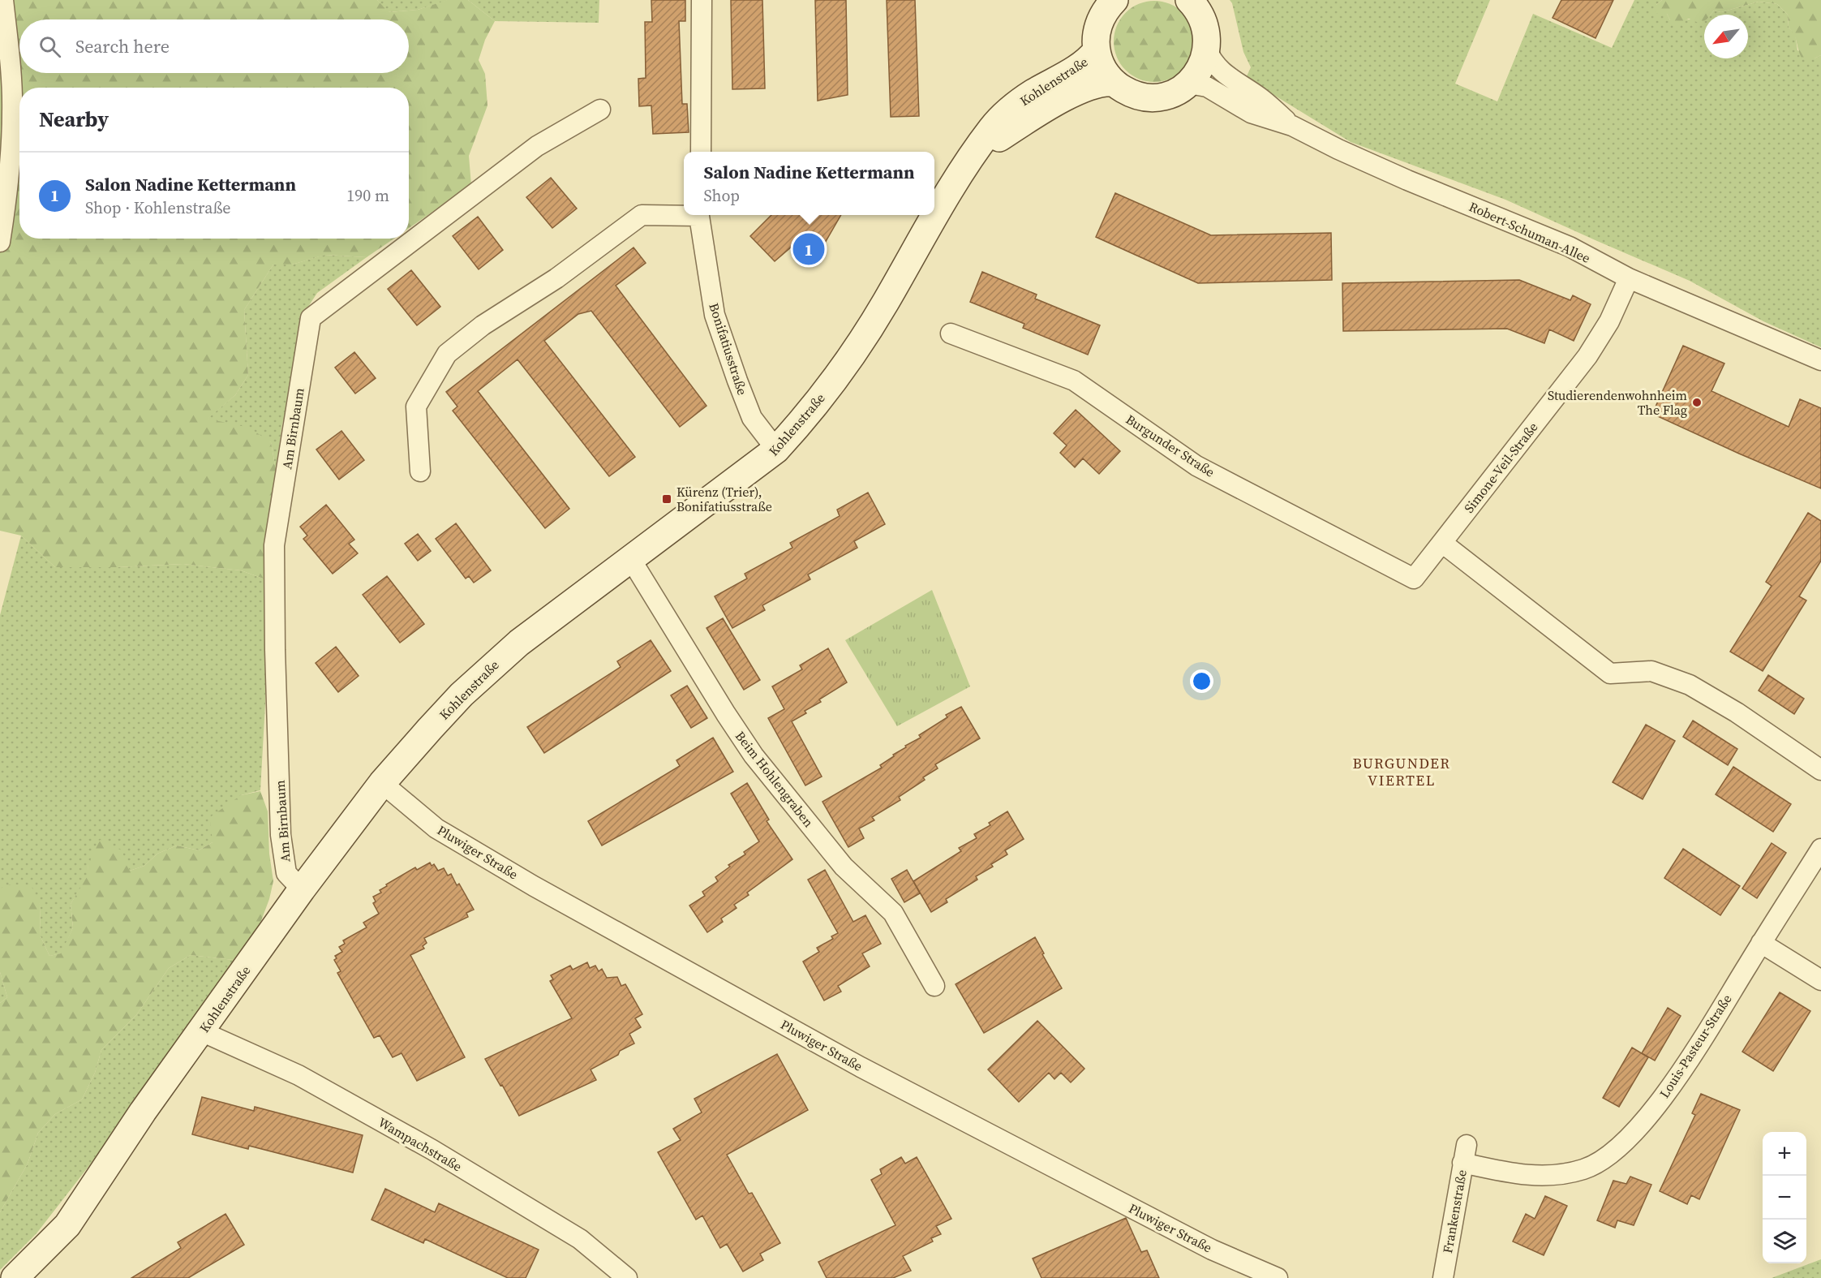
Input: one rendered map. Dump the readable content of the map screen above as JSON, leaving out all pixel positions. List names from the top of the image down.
{
  "streets": {
    "main road": ["Kohlenstraße"],
    "street": [
      "Robert-Schuman-Allee",
      "Bonifatiusstraße",
      "Am Birnbaum",
      "Burgunder Straße",
      "Simone-Veil-Straße",
      "Beim Hohlengraben",
      "Pluwiger Straße",
      "Louis-Pasteur-Straße",
      "Wampachstraße",
      "Frankenstraße"
    ]
  },
  "crossings": [
    ["Kohlenstraße", "Robert-Schuman-Allee"],
    ["Kohlenstraße", "Bonifatiusstraße"],
    ["Kohlenstraße", "Am Birnbaum"],
    ["Kohlenstraße", "Beim Hohlengraben"],
    ["Kohlenstraße", "Pluwiger Straße"],
    ["Kohlenstraße", "Wampachstraße"],
    ["Robert-Schuman-Allee", "Simone-Veil-Straße"],
    ["Burgunder Straße", "Simone-Veil-Straße"],
    ["Louis-Pasteur-Straße", "Frankenstraße"]
  ],
  "districts": ["BURGUNDER VIERTEL"],
  "places": {
    "other": ["Studierendenwohnheim The Flag"],
    "transit": ["Kürenz (Trier), Bonifatiusstraße"]
  },
  "north": "bottom left",
  "page": {
    "search": "Search here",
    "heading": "Nearby",
    "list": [
      {
        "mark": "1",
        "name": "Salon Nadine Kettermann",
        "note": "Shop · Kohlenstraße",
        "value": "190 m"
      }
    ],
    "popup": ["Salon Nadine Kettermann", "Shop"],
    "pins": "1",
    "map_buttons": ["+", "−"]
  }
}
